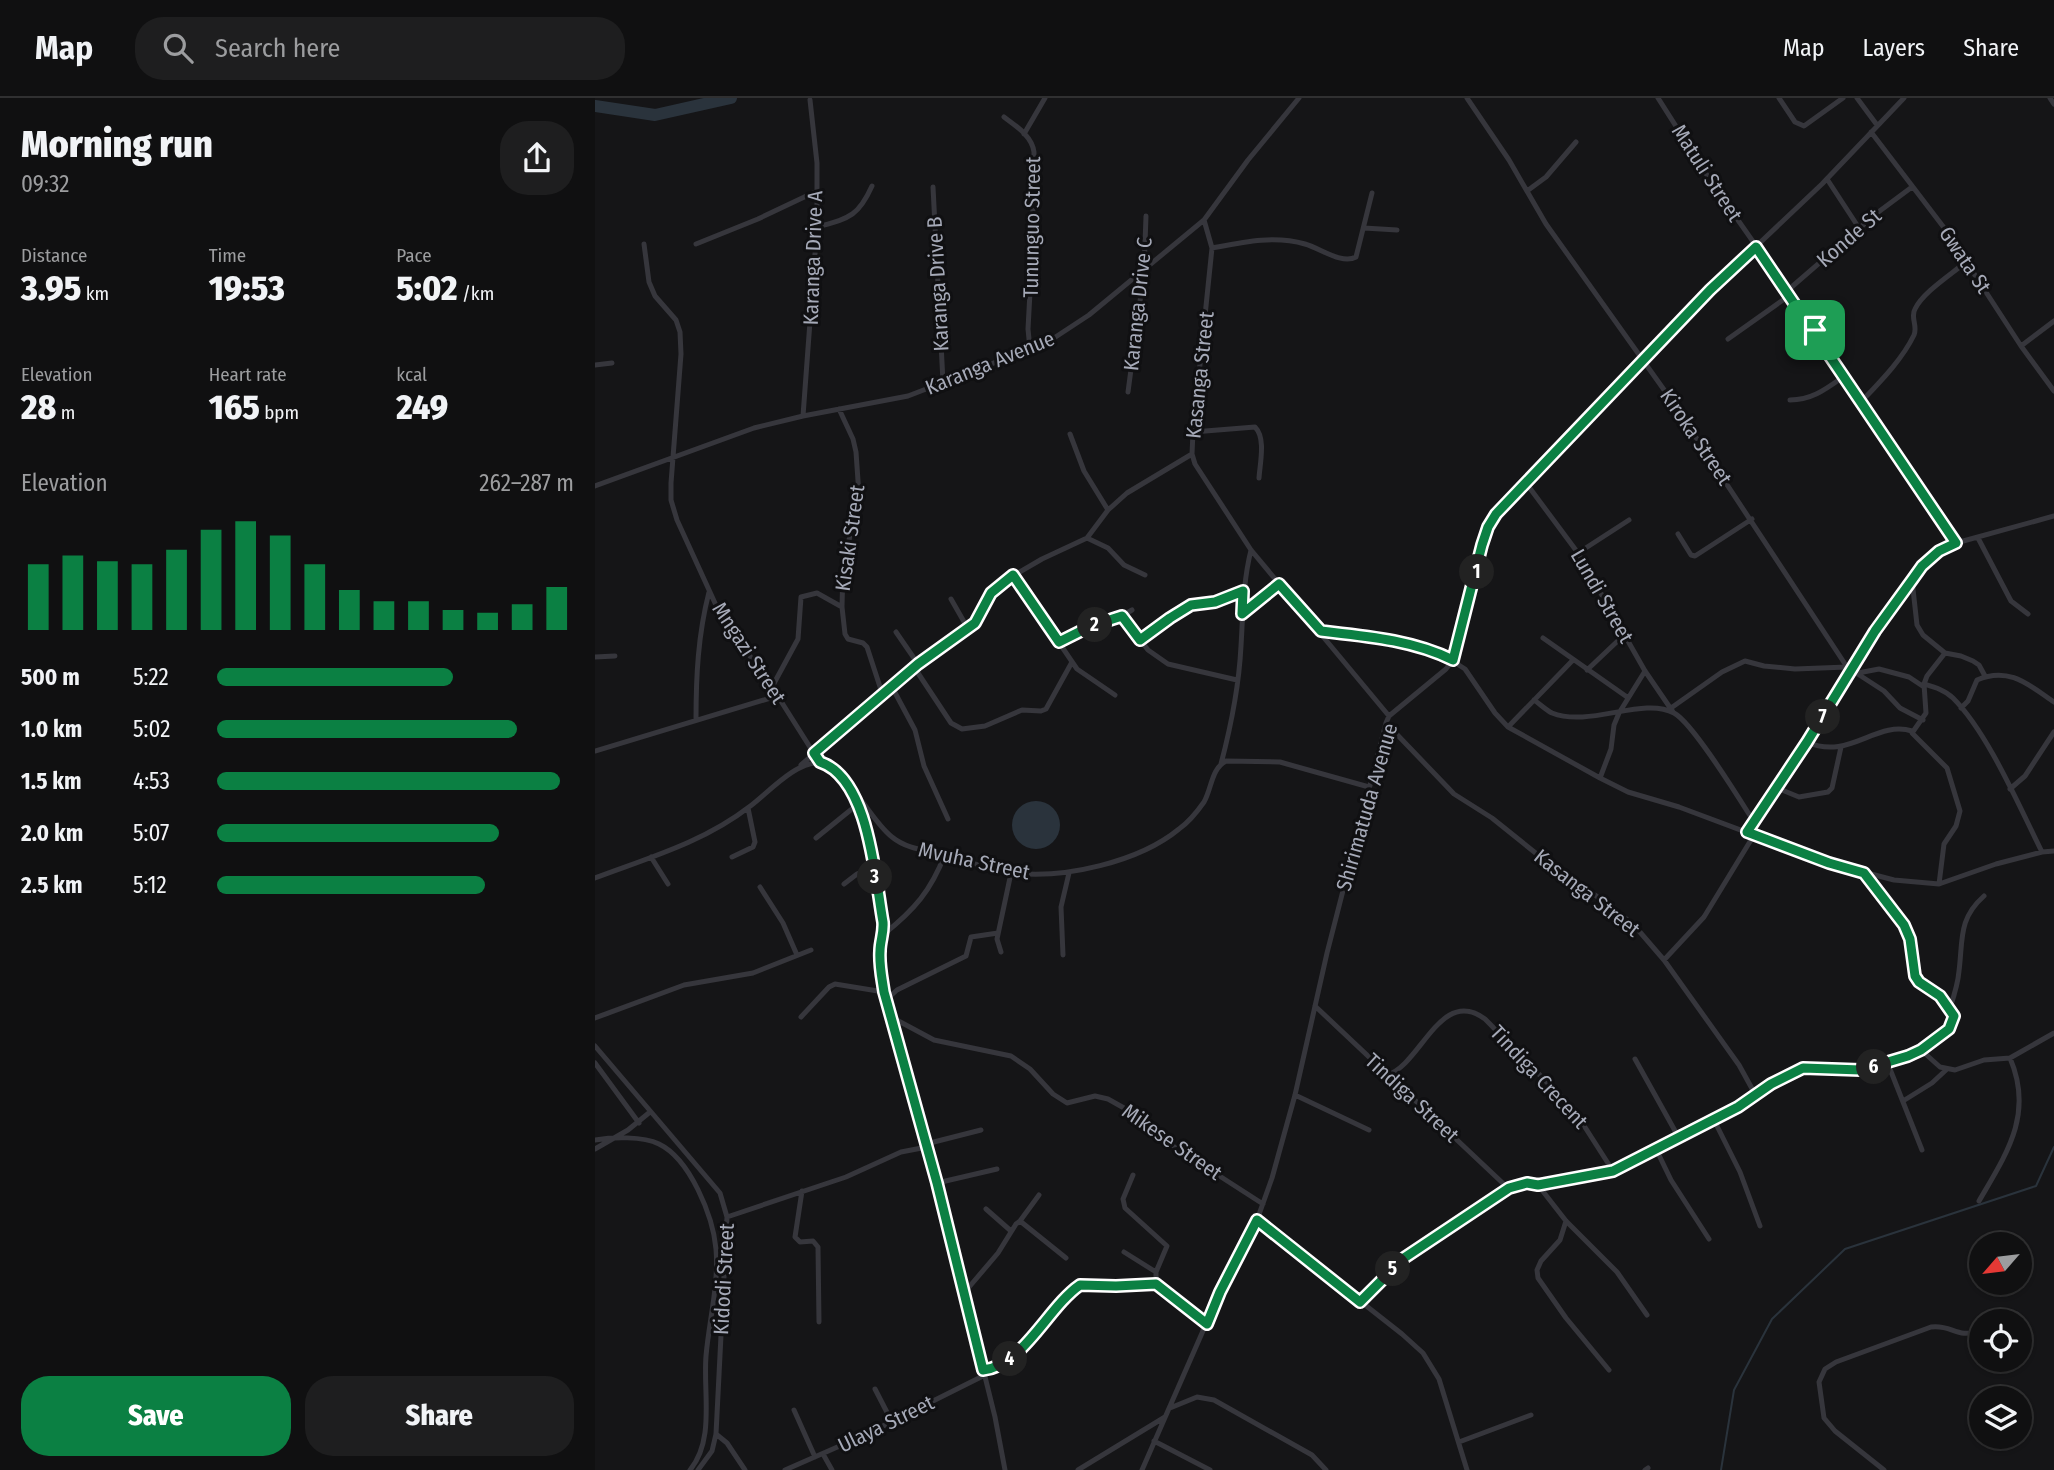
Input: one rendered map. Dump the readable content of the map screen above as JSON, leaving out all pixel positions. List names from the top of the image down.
{
  "streets": {
    "street": [
      "Matuli Street",
      "Tununguo Street",
      "Konde St",
      "Karanga Drive A",
      "Gwata St",
      "Karanga Drive B",
      "Karanga Drive C",
      "Karanga Avenue",
      "Kasanga Street",
      "Kiroka Street",
      "Kisaki Street",
      "Lundi Street",
      "Mngazi Street",
      "Shirimatuda Avenue",
      "Mvuha Street",
      "Tindiga Crecent",
      "Tindiga Street",
      "Mikese Street",
      "Kidodi Street",
      "Ulaya Street"
    ]
  },
  "crossings": [
    ["Matuli Street", "Konde St"],
    ["Tununguo Street", "Karanga Avenue"],
    ["Konde St", "Gwata St"],
    ["Karanga Drive A", "Karanga Avenue"],
    ["Karanga Drive B", "Karanga Avenue"],
    ["Karanga Drive C", "Karanga Avenue"],
    ["Karanga Avenue", "Kasanga Street"],
    ["Karanga Avenue", "Kisaki Street"],
    ["Karanga Avenue", "Mngazi Street"],
    ["Kasanga Street", "Shirimatuda Avenue"],
    ["Kasanga Street", "Mvuha Street"],
    ["Mngazi Street", "Mvuha Street"],
    ["Shirimatuda Avenue", "Tindiga Street"],
    ["Shirimatuda Avenue", "Mikese Street"],
    ["Tindiga Crecent", "Tindiga Street"]
  ],
  "north": "bottom left",
  "page": {
    "header": "Map",
    "search": "Search here",
    "nav": ["Map", "Layers", "Share"],
    "heading": ["Morning run", "09:32"],
    "stats": [
      ["Distance", "3.95 km"],
      ["Time", "19:53"],
      ["Pace", "5:02 /km"],
      ["Elevation", "28 m"],
      ["Heart rate", "165 bpm"],
      ["kcal", "249"]
    ],
    "chart": ["Elevation", "262–287 m"],
    "pins": [
      "1",
      "2",
      "7",
      "3",
      "6",
      "5",
      "4"
    ],
    "list": [
      {
        "name": "500 m",
        "note": "5:22"
      },
      {
        "name": "1.0 km",
        "note": "5:02"
      },
      {
        "name": "1.5 km",
        "note": "4:53"
      },
      {
        "name": "2.0 km",
        "note": "5:07"
      },
      {
        "name": "2.5 km",
        "note": "5:12"
      }
    ],
    "buttons": ["Save", "Share"]
  }
}
